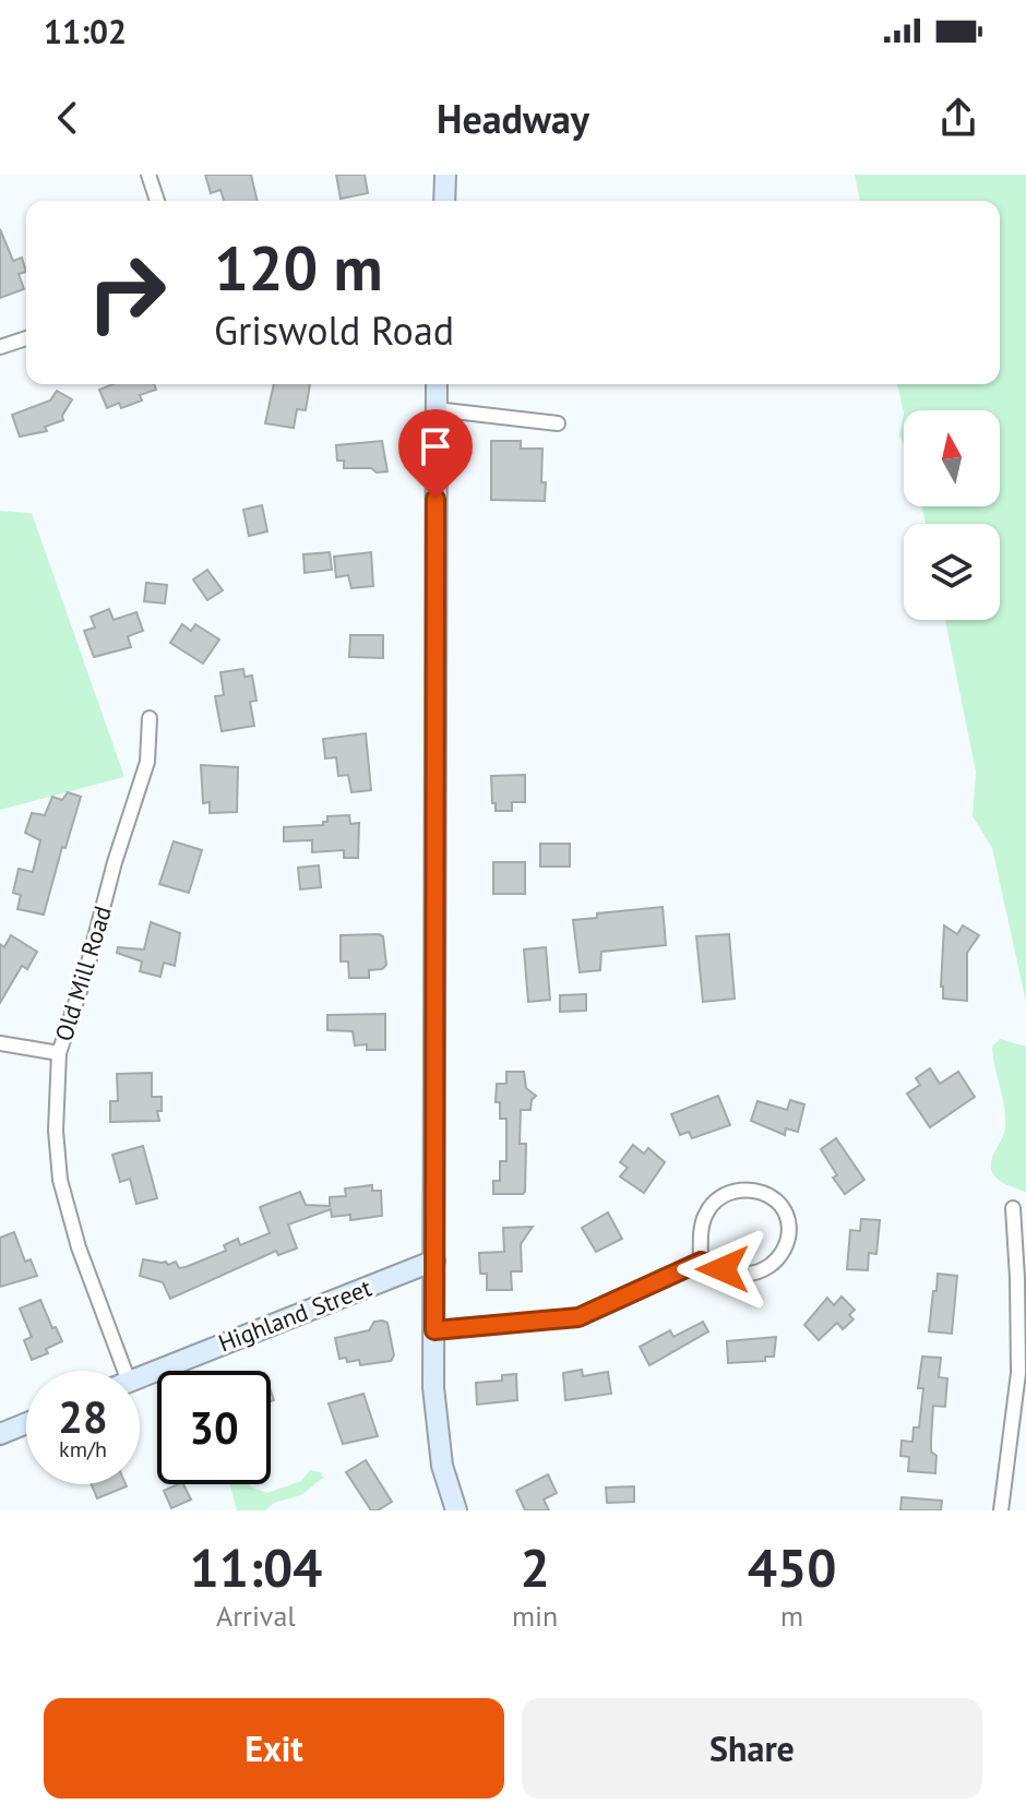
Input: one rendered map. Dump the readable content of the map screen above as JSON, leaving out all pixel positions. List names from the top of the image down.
{
  "streets": {
    "street": ["Old Mill Road", "Highland Street"]
  },
  "north": "top",
  "page": {
    "status": "11:02",
    "header": "Headway",
    "turn": ["120 m", "Griswold Road"],
    "speed": "28 km/h",
    "limit": "30",
    "eta": [
      "11:04",
      "Arrival",
      "2",
      "min",
      "450",
      "m"
    ],
    "buttons": ["Exit", "Share"]
  }
}
